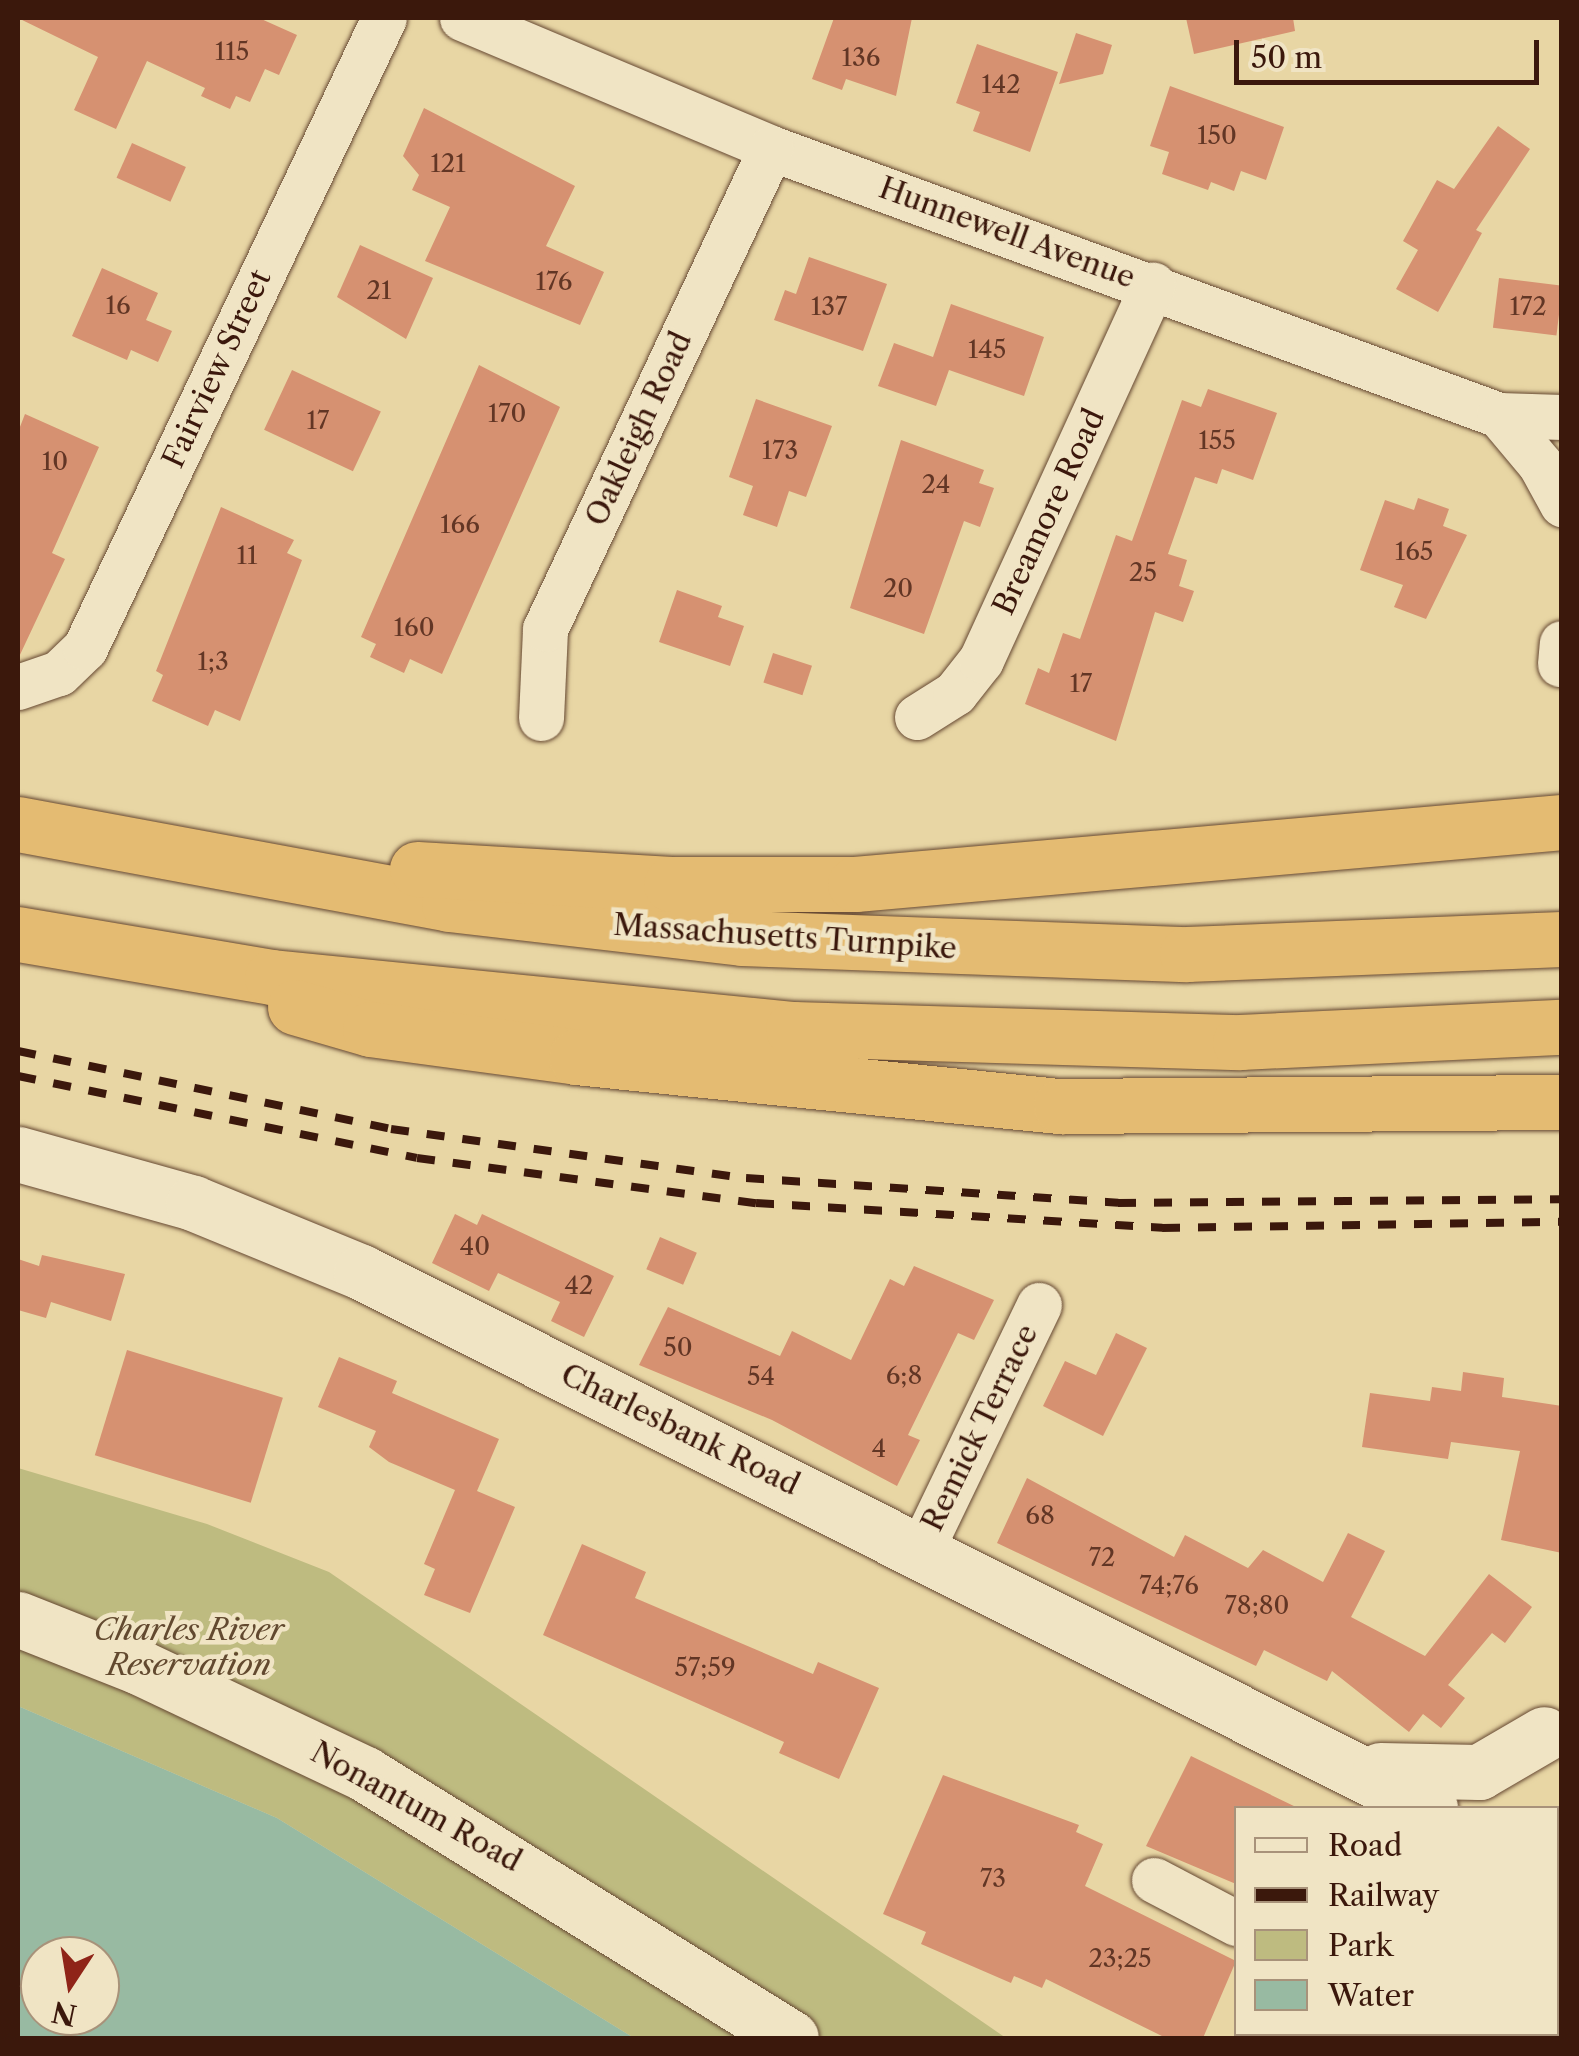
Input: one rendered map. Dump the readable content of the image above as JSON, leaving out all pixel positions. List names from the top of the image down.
{
  "streets": {
    "highway": ["Massachusetts Turnpike"],
    "street": [
      "Hunnewell Avenue",
      "Fairview Street",
      "Oakleigh Road",
      "Breamore Road",
      "Remick Terrace",
      "Charlesbank Road",
      "Nonantum Road"
    ]
  },
  "crossings": [
    ["Hunnewell Avenue", "Oakleigh Road"],
    ["Hunnewell Avenue", "Breamore Road"],
    ["Remick Terrace", "Charlesbank Road"]
  ],
  "parks": ["Charles River Reservation"],
  "house_numbers": [
    "115",
    "136",
    "142",
    "150",
    "121",
    "176",
    "21",
    "16",
    "137",
    "172",
    "145",
    "170",
    "17",
    "155",
    "173",
    "10",
    "24",
    "166",
    "165",
    "11",
    "25",
    "20",
    "160",
    "1;3",
    "17",
    "40",
    "42",
    "50",
    "6;8",
    "54",
    "4",
    "68",
    "72",
    "74;76",
    "78;80",
    "57;59",
    "73",
    "23;25"
  ],
  "legend": [
    "Road",
    "Railway",
    "Park",
    "Water"
  ],
  "scale_bar": "50 m",
  "north": "bottom"
}
